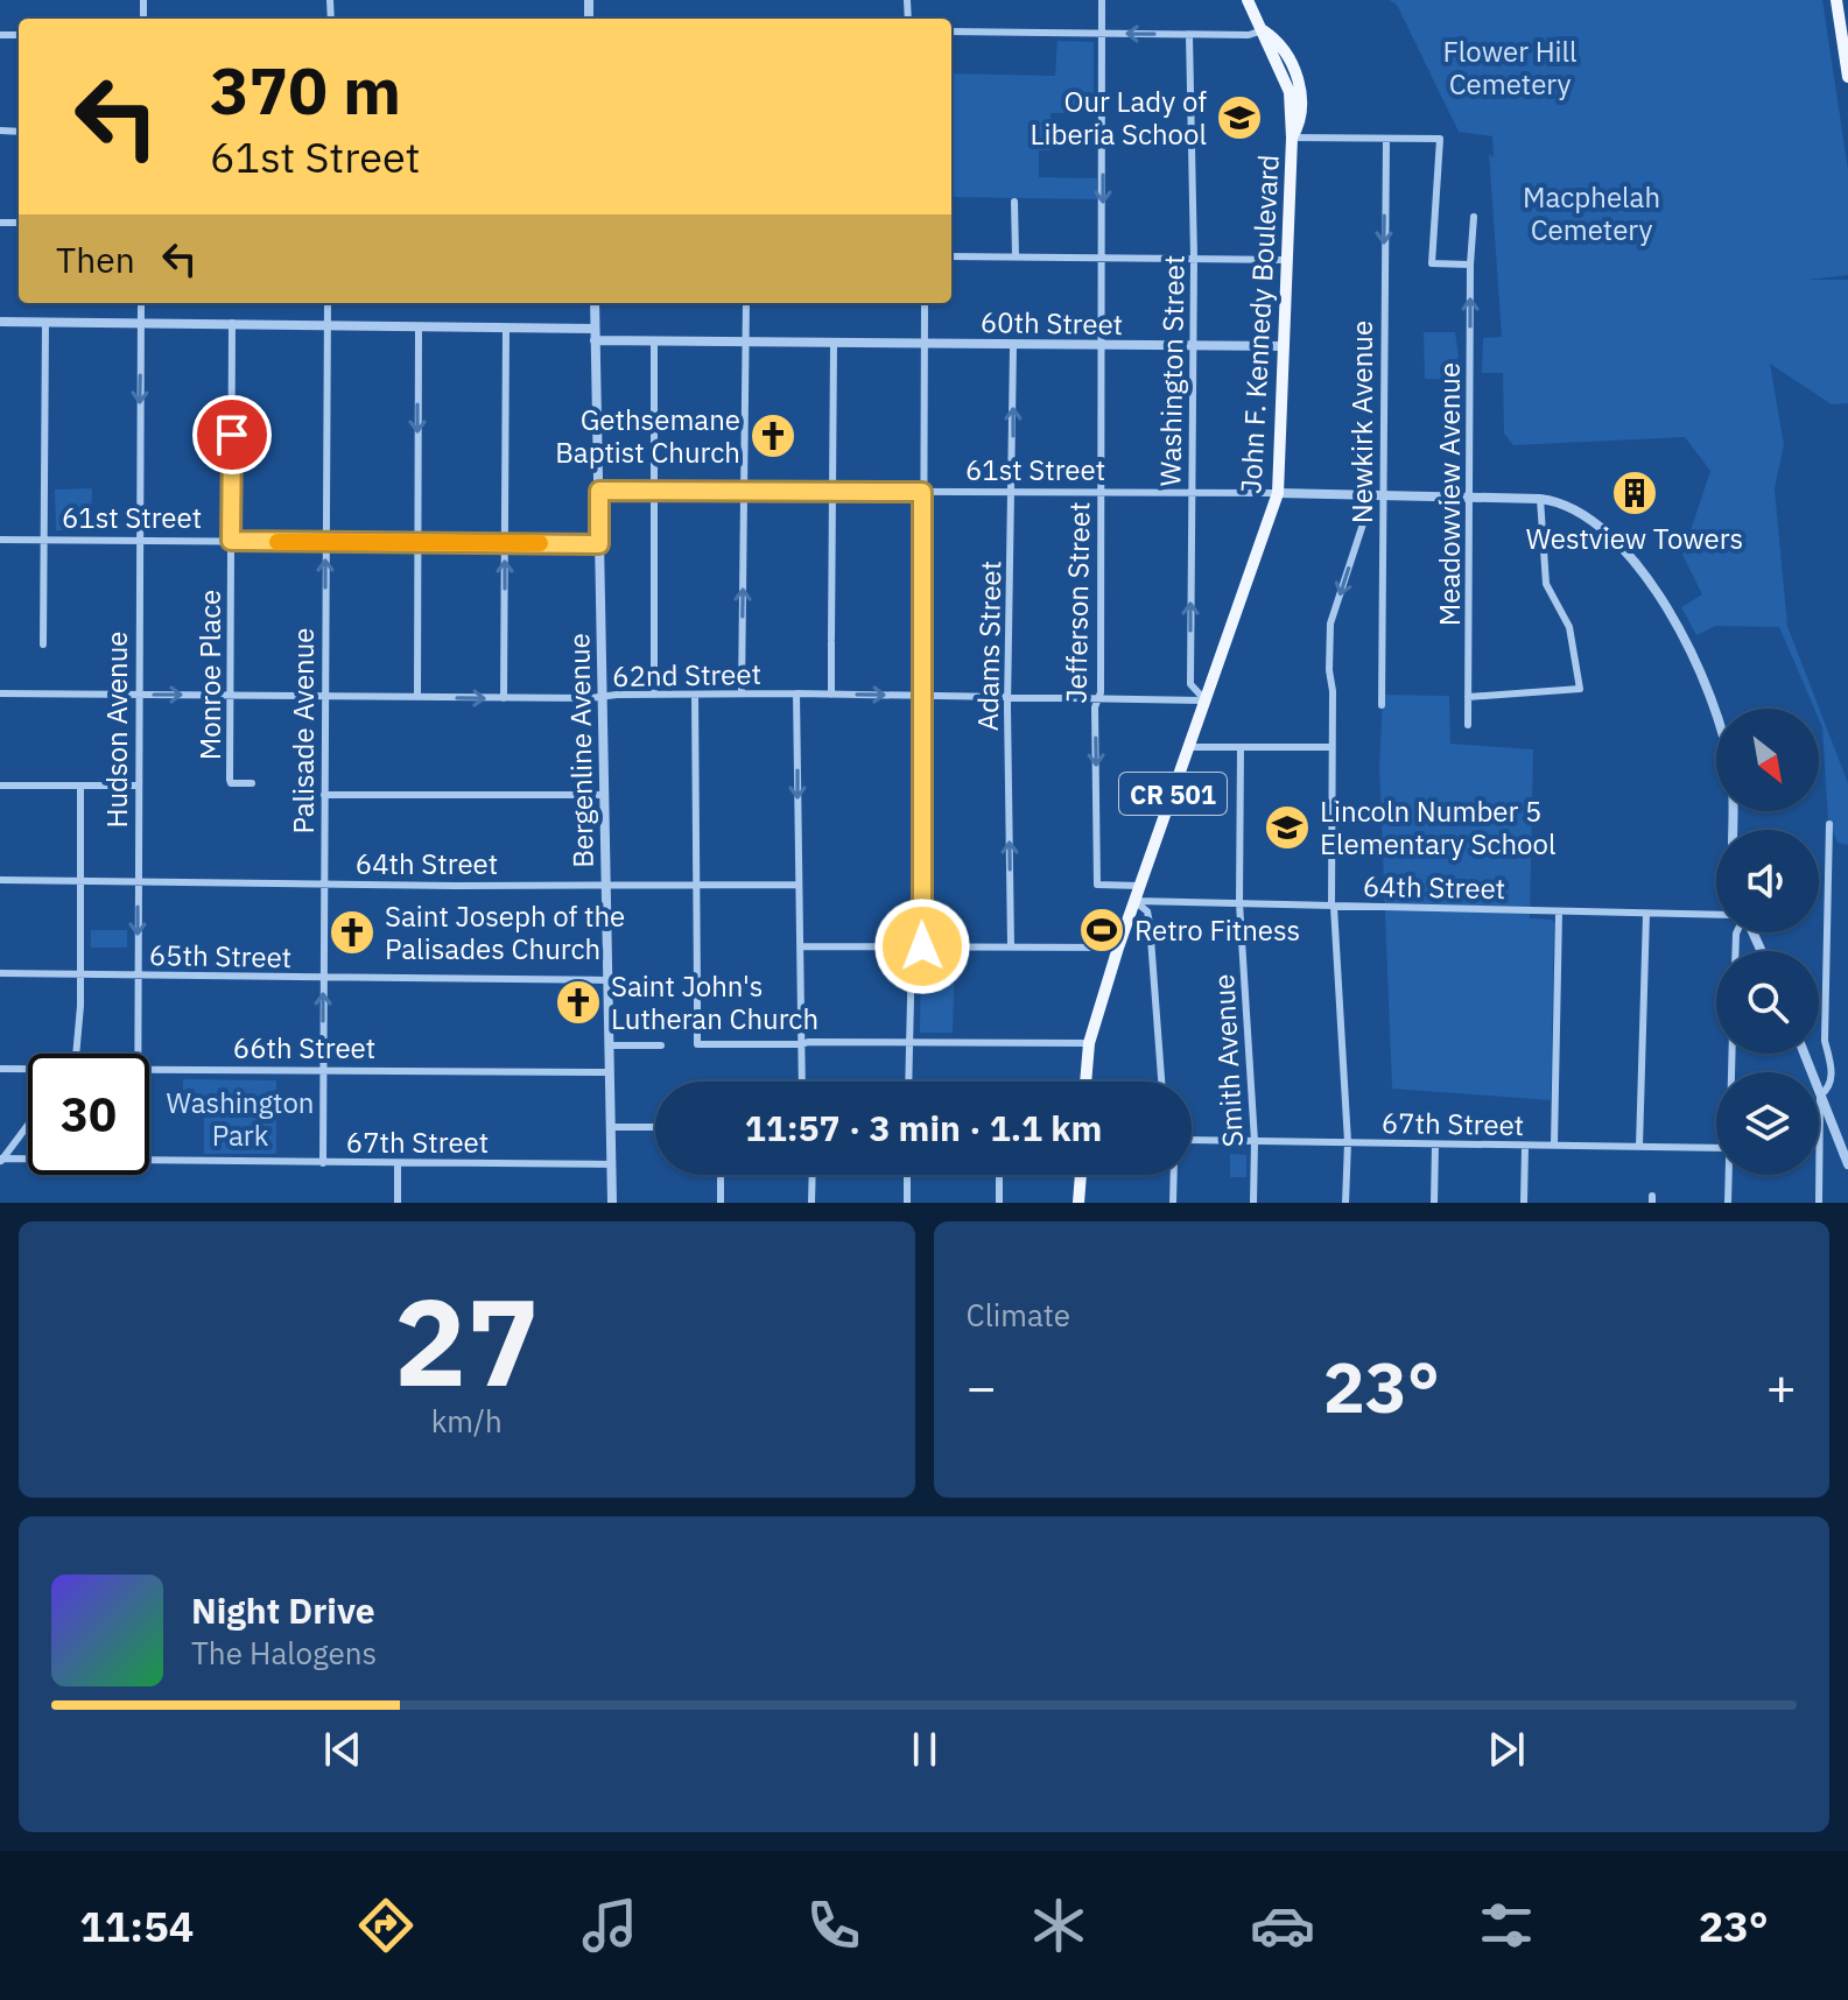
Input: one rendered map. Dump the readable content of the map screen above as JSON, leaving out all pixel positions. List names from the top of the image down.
{
  "streets": {
    "main road": ["John F. Kennedy Boulevard", "CR 501"],
    "street": [
      "60th Street",
      "Washington Street",
      "Newkirk Avenue",
      "61st Street",
      "Meadowview Avenue",
      "Jefferson Street",
      "Adams Street",
      "Monroe Place",
      "62nd Street",
      "Hudson Avenue",
      "Palisade Avenue",
      "Bergenline Avenue",
      "64th Street",
      "65th Street",
      "66th Street",
      "Smith Avenue",
      "67th Street"
    ]
  },
  "crossings": [
    ["60th Street", "John F. Kennedy Boulevard"],
    ["60th Street", "Washington Street"],
    ["60th Street", "Jefferson Street"],
    ["60th Street", "Adams Street"],
    ["60th Street", "Monroe Place"],
    ["60th Street", "Hudson Avenue"],
    ["60th Street", "Palisade Avenue"],
    ["60th Street", "Bergenline Avenue"],
    ["John F. Kennedy Boulevard", "Washington Street"],
    ["John F. Kennedy Boulevard", "61st Street"],
    ["John F. Kennedy Boulevard", "Jefferson Street"],
    ["John F. Kennedy Boulevard", "62nd Street"],
    ["John F. Kennedy Boulevard", "64th Street"],
    ["Washington Street", "61st Street"],
    ["Washington Street", "62nd Street"],
    ["Newkirk Avenue", "61st Street"],
    ["61st Street", "Meadowview Avenue"],
    ["61st Street", "Jefferson Street"],
    ["61st Street", "Adams Street"],
    ["61st Street", "Monroe Place"],
    ["61st Street", "Hudson Avenue"],
    ["61st Street", "Palisade Avenue"],
    ["61st Street", "Bergenline Avenue"],
    ["Jefferson Street", "62nd Street"],
    ["Adams Street", "62nd Street"],
    ["Monroe Place", "62nd Street"],
    ["62nd Street", "Hudson Avenue"],
    ["62nd Street", "Palisade Avenue"],
    ["62nd Street", "Bergenline Avenue"],
    ["Hudson Avenue", "64th Street"],
    ["Hudson Avenue", "65th Street"],
    ["Palisade Avenue", "64th Street"],
    ["Palisade Avenue", "65th Street"],
    ["Palisade Avenue", "66th Street"],
    ["Palisade Avenue", "67th Street"],
    ["Bergenline Avenue", "64th Street"],
    ["Bergenline Avenue", "65th Street"],
    ["Bergenline Avenue", "66th Street"],
    ["Bergenline Avenue", "67th Street"],
    ["64th Street", "Smith Avenue"],
    ["Smith Avenue", "67th Street"]
  ],
  "one_way": [
    "Newkirk Avenue",
    "Meadowview Avenue",
    "Jefferson Street",
    "Adams Street"
  ],
  "parks": ["Flower Hill Cemetery", "Macphelah Cemetery", "Washington Park"],
  "places": {
    "school or university": ["Our Lady of Liberia School", "Lincoln Number 5 Elementary School"],
    "church": ["Gethsemane Baptist Church", "Saint Joseph of the Palisades Church", "Saint John's Lutheran Church"],
    "building": ["Westview Towers"],
    "sports": ["Retro Fitness"]
  },
  "north": "bottom right",
  "page": {
    "turn": ["370 m", "61st Street"],
    "then": "Then",
    "limit": "30",
    "trip": "11:57 · 3 min · 1.1 km",
    "tile": [
      ["27", "km/h"],
      "Climate"
    ],
    "heat": ["−", "23°", "+"],
    "song": ["Night Drive", "The Halogens"],
    "tabs": ["11:54", "23°"]
  }
}
